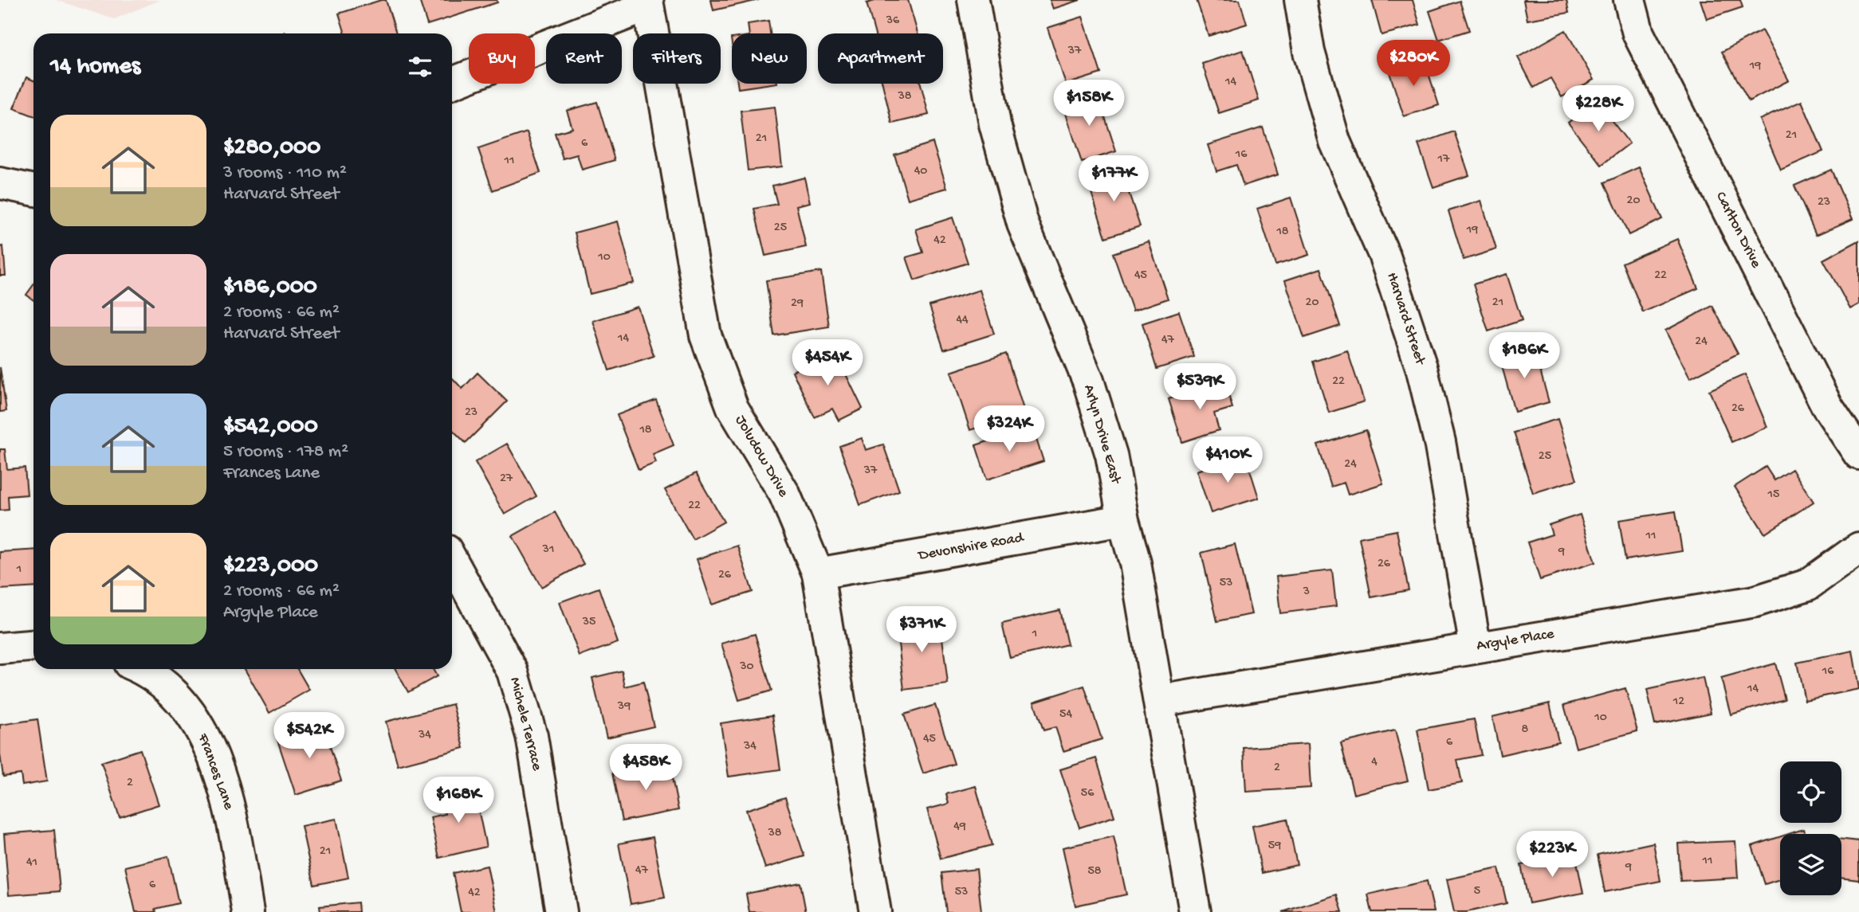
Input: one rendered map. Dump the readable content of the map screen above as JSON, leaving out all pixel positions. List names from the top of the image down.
{
  "streets": {
    "street": [
      "Carlton Drive",
      "Harvard Street",
      "Arlyn Drive East",
      "Joludow Drive",
      "Devonshire Road",
      "Argyle Place",
      "Michele Terrace",
      "Frances Lane"
    ]
  },
  "crossings": [
    ["Harvard Street", "Argyle Place"],
    ["Arlyn Drive East", "Devonshire Road"],
    ["Arlyn Drive East", "Argyle Place"],
    ["Joludow Drive", "Devonshire Road"]
  ],
  "house_numbers": [
    "36",
    "37",
    "19",
    "14",
    "38",
    "21",
    "21",
    "6",
    "16",
    "17",
    "11",
    "40",
    "20",
    "23",
    "25",
    "19",
    "18",
    "42",
    "10",
    "45",
    "22",
    "20",
    "21",
    "29",
    "44",
    "14",
    "47",
    "24",
    "22",
    "26",
    "23",
    "18",
    "25",
    "24",
    "37",
    "27",
    "15",
    "22",
    "11",
    "31",
    "9",
    "26",
    "1",
    "26",
    "53",
    "3",
    "35",
    "1",
    "30",
    "16",
    "14",
    "12",
    "39",
    "54",
    "10",
    "8",
    "34",
    "45",
    "6",
    "34",
    "4",
    "2",
    "2",
    "56",
    "49",
    "38",
    "59",
    "21",
    "11",
    "41",
    "9",
    "47",
    "58",
    "6",
    "5",
    "53",
    "42"
  ],
  "page": {
    "chip": [
      "Buy",
      "Rent",
      "Filters",
      "New",
      "Apartment"
    ],
    "heading": "14 homes",
    "price": [
      "$280K",
      "$158K",
      "$228K",
      "$177K",
      "$186K",
      "$454K",
      "$539K",
      "$324K",
      "$410K",
      "$371K",
      "$542K",
      "$458K",
      "$168K",
      "$223K"
    ],
    "list": [
      {
        "name": "$280,000",
        "note": "3 rooms · 110 m² · Harvard Street"
      },
      {
        "name": "$186,000",
        "note": "2 rooms · 66 m² · Harvard Street"
      },
      {
        "name": "$542,000",
        "note": "5 rooms · 178 m² · Frances Lane"
      },
      {
        "name": "$223,000",
        "note": "2 rooms · 66 m² · Argyle Place"
      }
    ]
  }
}
